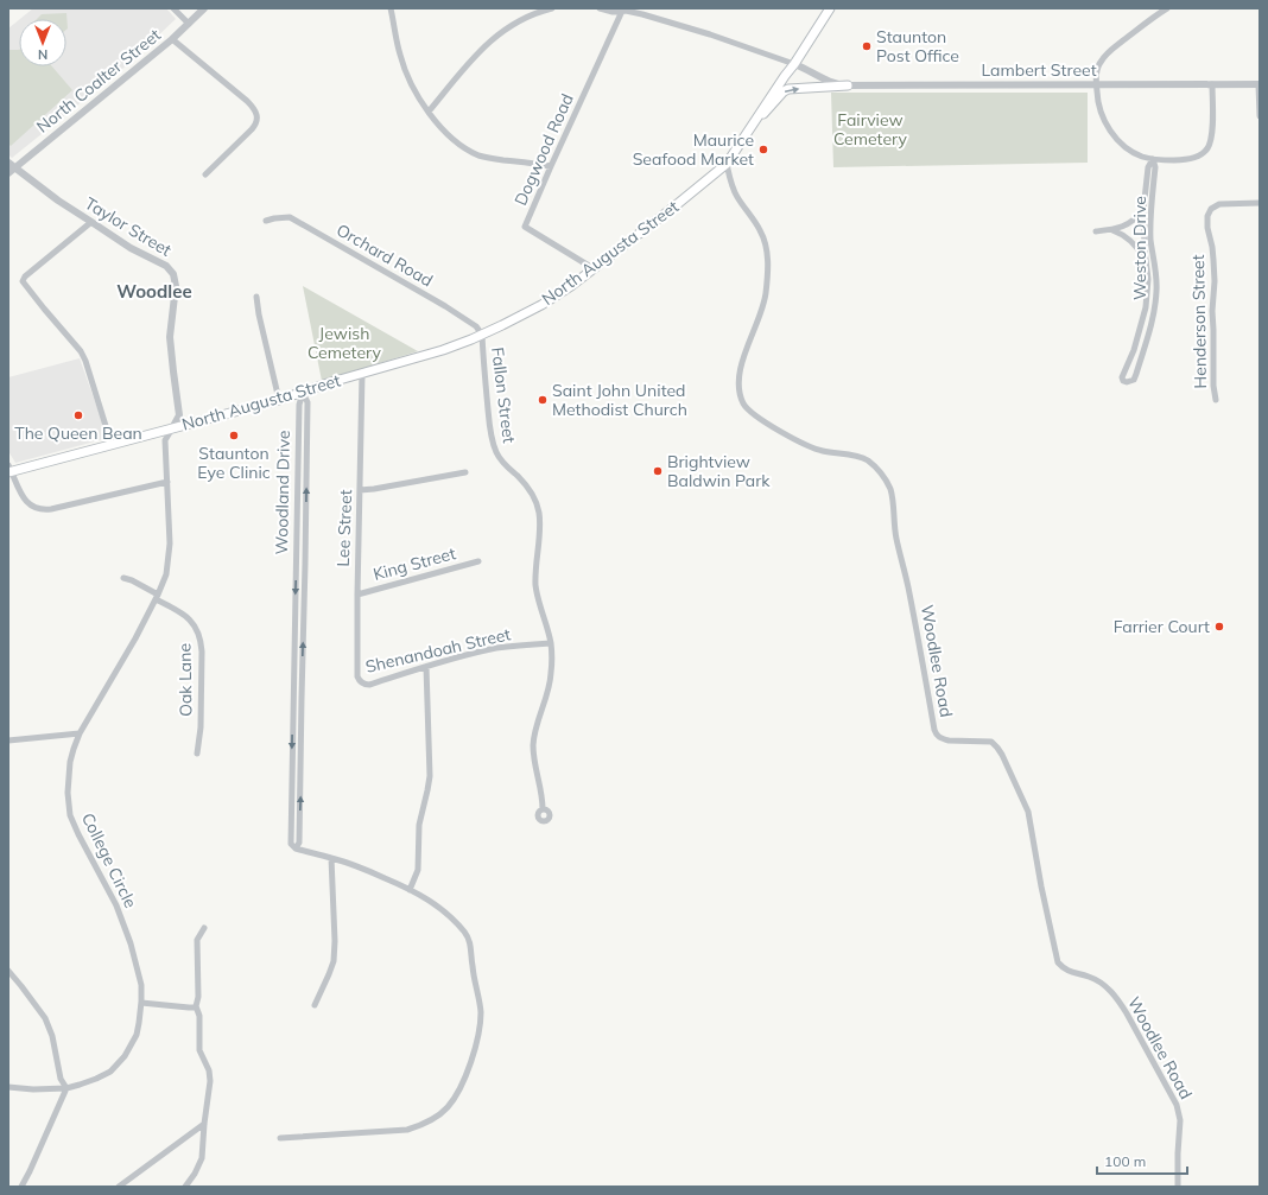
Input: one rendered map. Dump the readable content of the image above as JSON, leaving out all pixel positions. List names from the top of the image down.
{
  "streets": {
    "main road": ["North Augusta Street"],
    "street": [
      "Lambert Street",
      "North Coalter Street",
      "Dogwood Road",
      "Taylor Street",
      "Weston Drive",
      "Orchard Road",
      "Henderson Street",
      "Fallon Street",
      "Woodland Drive",
      "Lee Street",
      "King Street",
      "Shenandoah Street",
      "Woodlee Road",
      "Oak Lane",
      "College Circle"
    ]
  },
  "crossings": [
    ["Lambert Street", "North Augusta Street"],
    ["North Coalter Street", "Taylor Street"],
    ["Dogwood Road", "North Augusta Street"],
    ["Taylor Street", "North Augusta Street"],
    ["Taylor Street", "College Circle"],
    ["North Augusta Street", "Orchard Road"],
    ["North Augusta Street", "Fallon Street"],
    ["North Augusta Street", "Woodland Drive"],
    ["North Augusta Street", "Lee Street"],
    ["North Augusta Street", "Woodlee Road"],
    ["North Augusta Street", "College Circle"],
    ["Orchard Road", "Fallon Street"],
    ["Fallon Street", "Shenandoah Street"],
    ["Lee Street", "King Street"],
    ["Lee Street", "Shenandoah Street"],
    ["Oak Lane", "College Circle"]
  ],
  "districts": ["Woodlee"],
  "parks": ["Fairview Cemetery", "Jewish Cemetery"],
  "places": [
    "Staunton Post Office",
    "Maurice Seafood Market",
    "Saint John United Methodist Church",
    "The Queen Bean",
    "Staunton Eye Clinic",
    "Brightview Baldwin Park",
    "Farrier Court"
  ],
  "scale_bar": "100 m",
  "north": "bottom"
}
